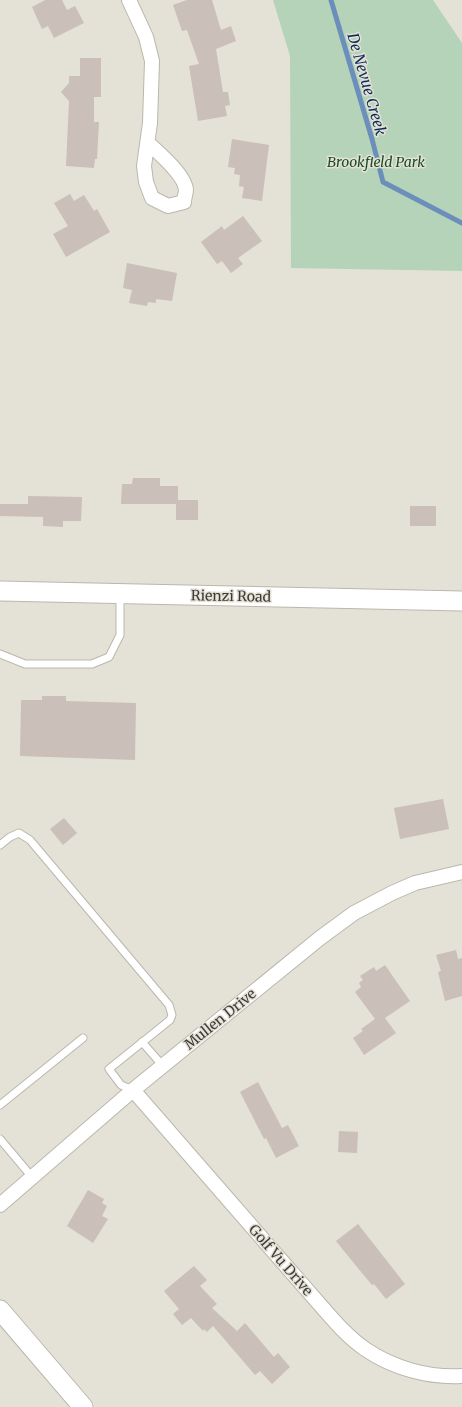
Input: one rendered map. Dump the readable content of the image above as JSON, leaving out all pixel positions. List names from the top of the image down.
{
  "streets": {
    "main road": ["Rienzi Road"],
    "street": ["Mullen Drive", "Golf Vu Drive"]
  },
  "crossings": [
    ["Mullen Drive", "Golf Vu Drive"]
  ],
  "water": ["De Nevue Creek"],
  "parks": ["Brookfield Park"]
}
